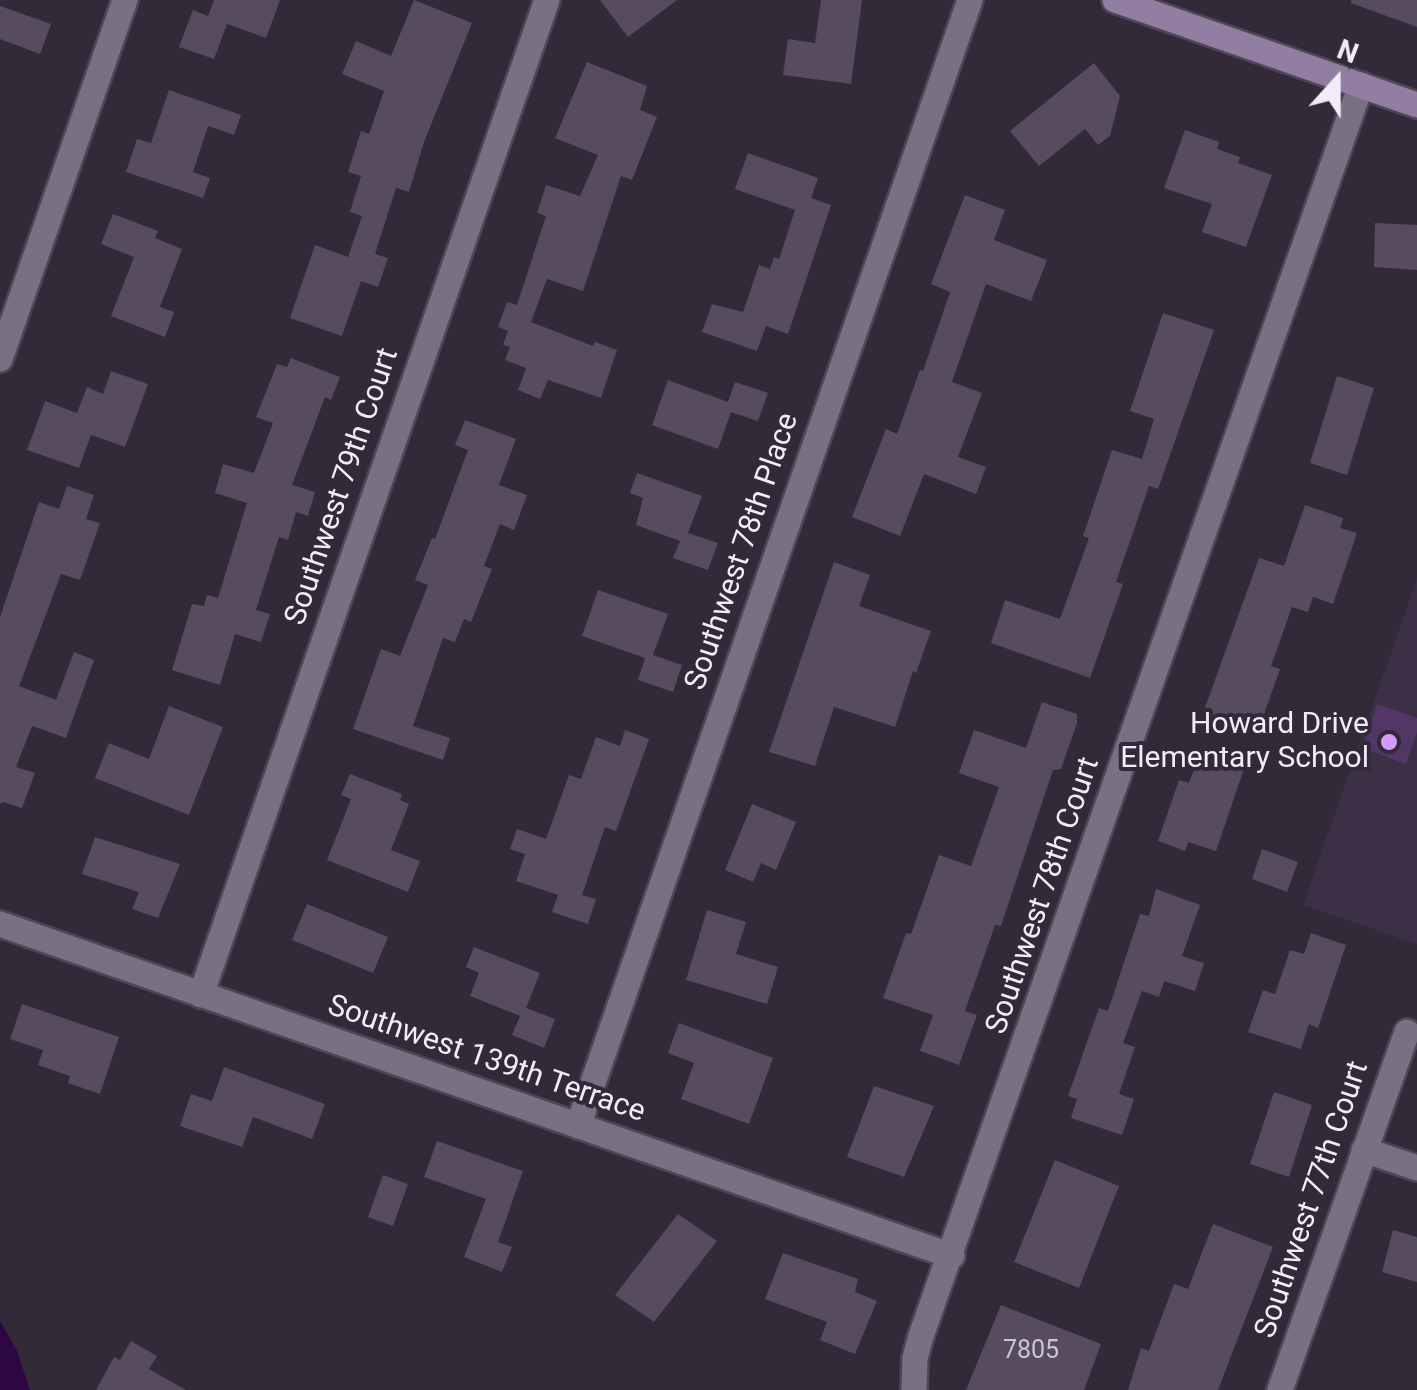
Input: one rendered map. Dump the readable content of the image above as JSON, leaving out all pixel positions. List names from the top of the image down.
{
  "streets": {
    "street": [
      "Southwest 79th Court",
      "Southwest 78th Place",
      "Southwest 78th Court",
      "Southwest 139th Terrace",
      "Southwest 77th Court"
    ]
  },
  "crossings": [
    ["Southwest 79th Court", "Southwest 139th Terrace"],
    ["Southwest 78th Place", "Southwest 139th Terrace"],
    ["Southwest 78th Court", "Southwest 139th Terrace"]
  ],
  "places": ["Howard Drive Elementary School"],
  "house_numbers": ["7805"],
  "north": "top"
}
